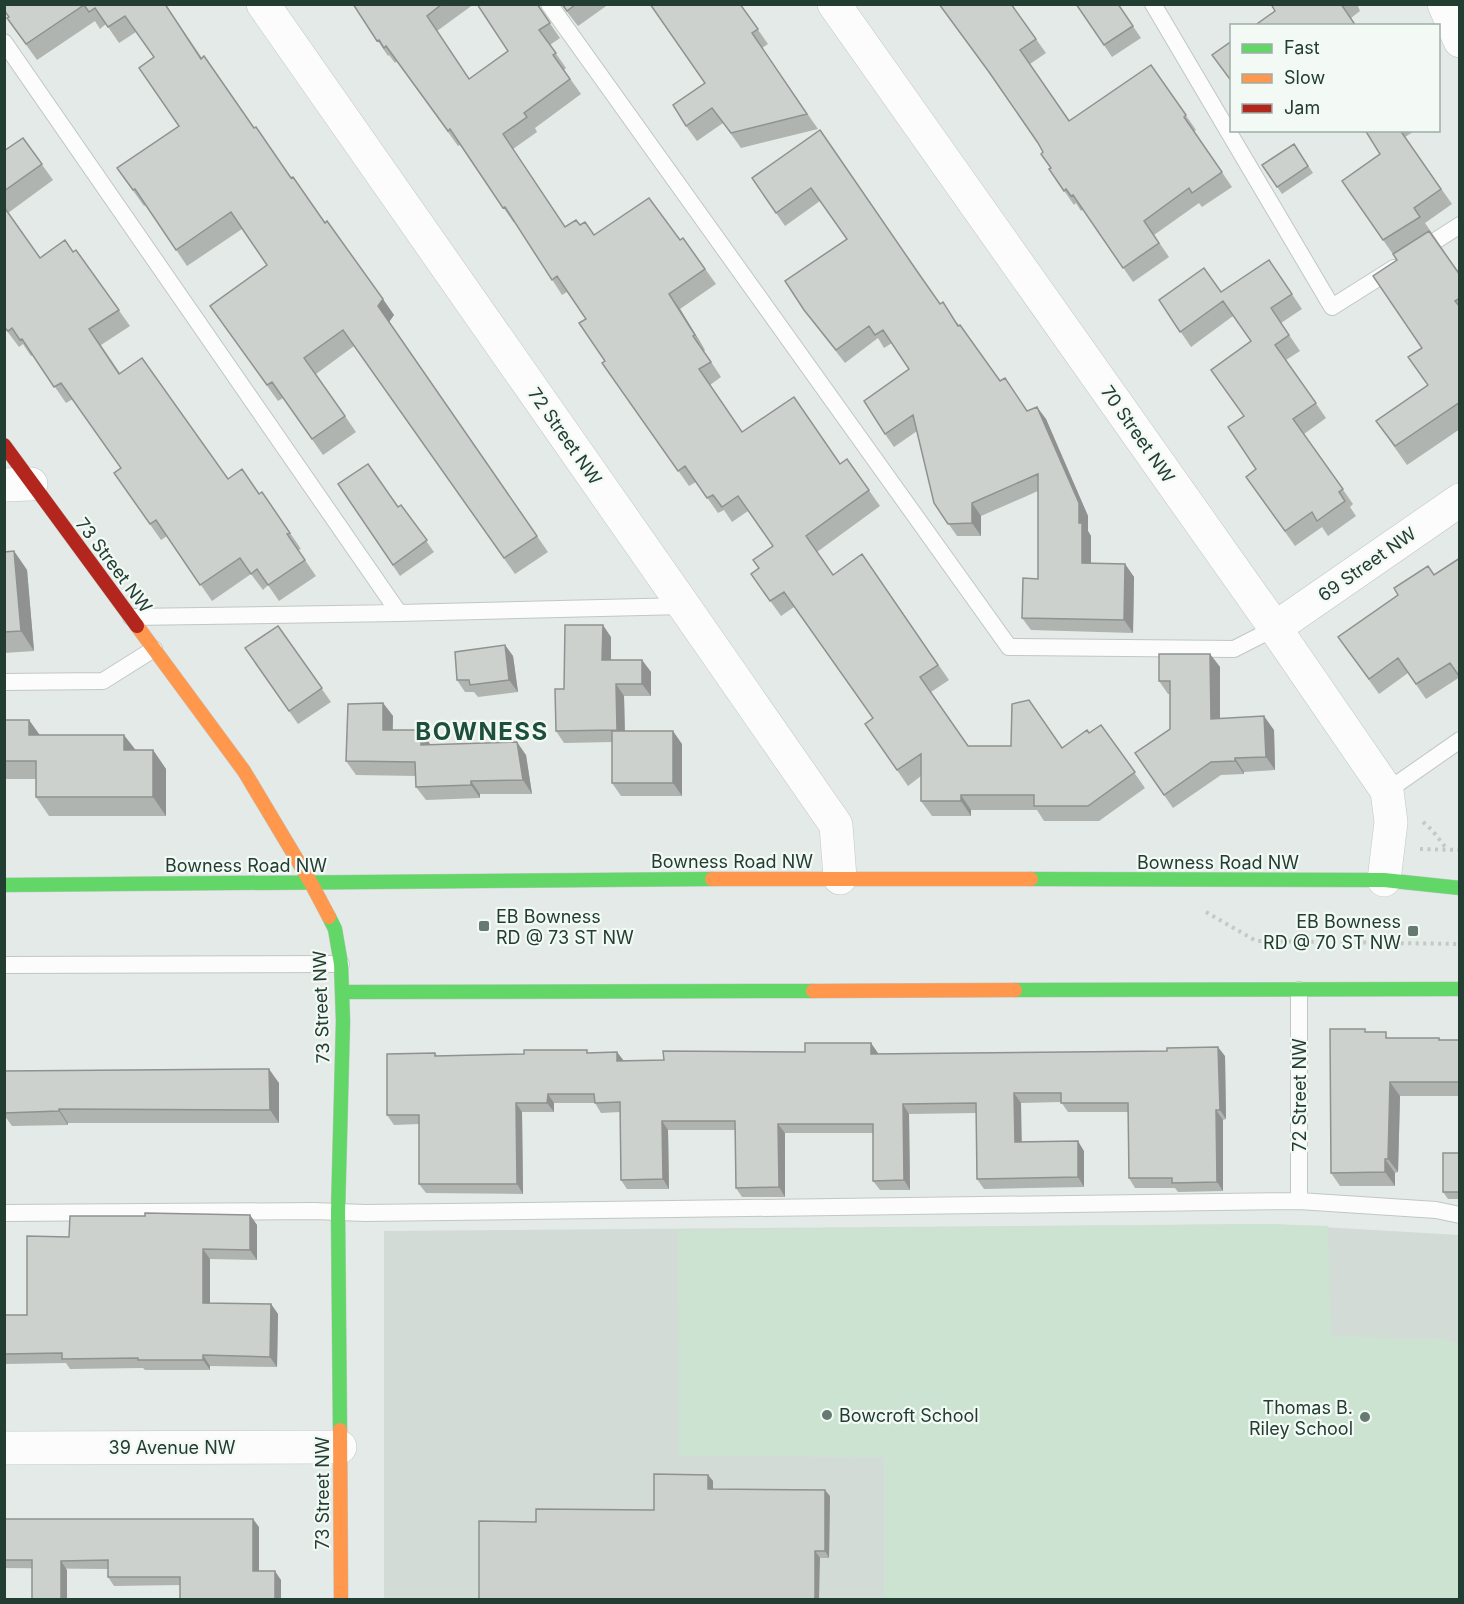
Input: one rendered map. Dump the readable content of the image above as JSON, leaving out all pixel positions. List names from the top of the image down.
{
  "streets": {
    "street": [
      "70 Street NW",
      "72 Street NW",
      "69 Street NW",
      "73 Street NW",
      "Bowness Road NW",
      "39 Avenue NW"
    ]
  },
  "crossings": [
    ["70 Street NW", "69 Street NW"],
    ["70 Street NW", "Bowness Road NW"],
    ["72 Street NW", "Bowness Road NW"],
    ["73 Street NW", "Bowness Road NW"],
    ["73 Street NW", "39 Avenue NW"]
  ],
  "districts": ["BOWNESS"],
  "places": {
    "transit": ["EB Bowness RD @ 73 ST NW", "EB Bowness RD @ 70 ST NW"],
    "other": ["Bowcroft School", "Thomas B. Riley School"]
  },
  "legend": ["Fast", "Slow", "Jam"]
}
